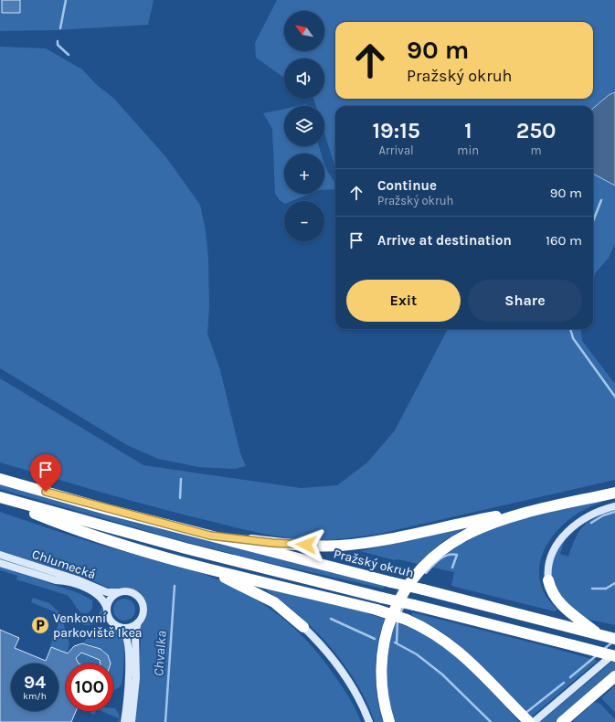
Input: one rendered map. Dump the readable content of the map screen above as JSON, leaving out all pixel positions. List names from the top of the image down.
{
  "streets": {
    "highway": ["Pražský okruh"],
    "main road": ["Chlumecká"]
  },
  "water": ["Chvalka"],
  "places": {
    "parking": ["Venkovní parkoviště Ikea"]
  },
  "north": "top left",
  "page": {
    "map_buttons": ["+", "−"],
    "turn": ["90 m", "Pražský okruh"],
    "eta": [
      "19:15",
      "Arrival",
      "1",
      "min",
      "250",
      "m"
    ],
    "list": [
      {
        "name": "Continue",
        "note": "Pražský okruh",
        "value": "90 m"
      },
      {
        "name": "Arrive at destination",
        "value": "160 m"
      }
    ],
    "buttons": ["Exit", "Share"],
    "speed": "94 km/h",
    "limit": "100"
  }
}
